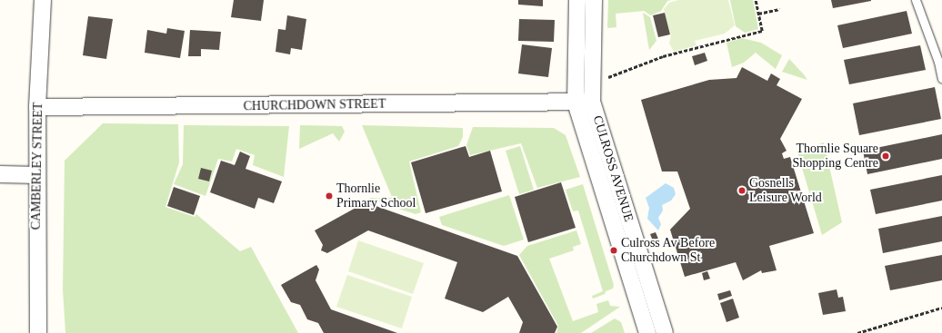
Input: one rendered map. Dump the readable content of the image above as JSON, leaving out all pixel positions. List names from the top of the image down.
{
  "streets": {
    "street": ["CHURCHDOWN STREET", "CAMBERLEY STREET", "CULROSS AVENUE"]
  },
  "crossings": [
    ["CHURCHDOWN STREET", "CAMBERLEY STREET"],
    ["CHURCHDOWN STREET", "CULROSS AVENUE"]
  ],
  "places": [
    "Thornlie Square Shopping Centre",
    "Gosnells Leisure World",
    "Thornlie Primary School",
    "Culross Av Before Churchdown St"
  ]
}
